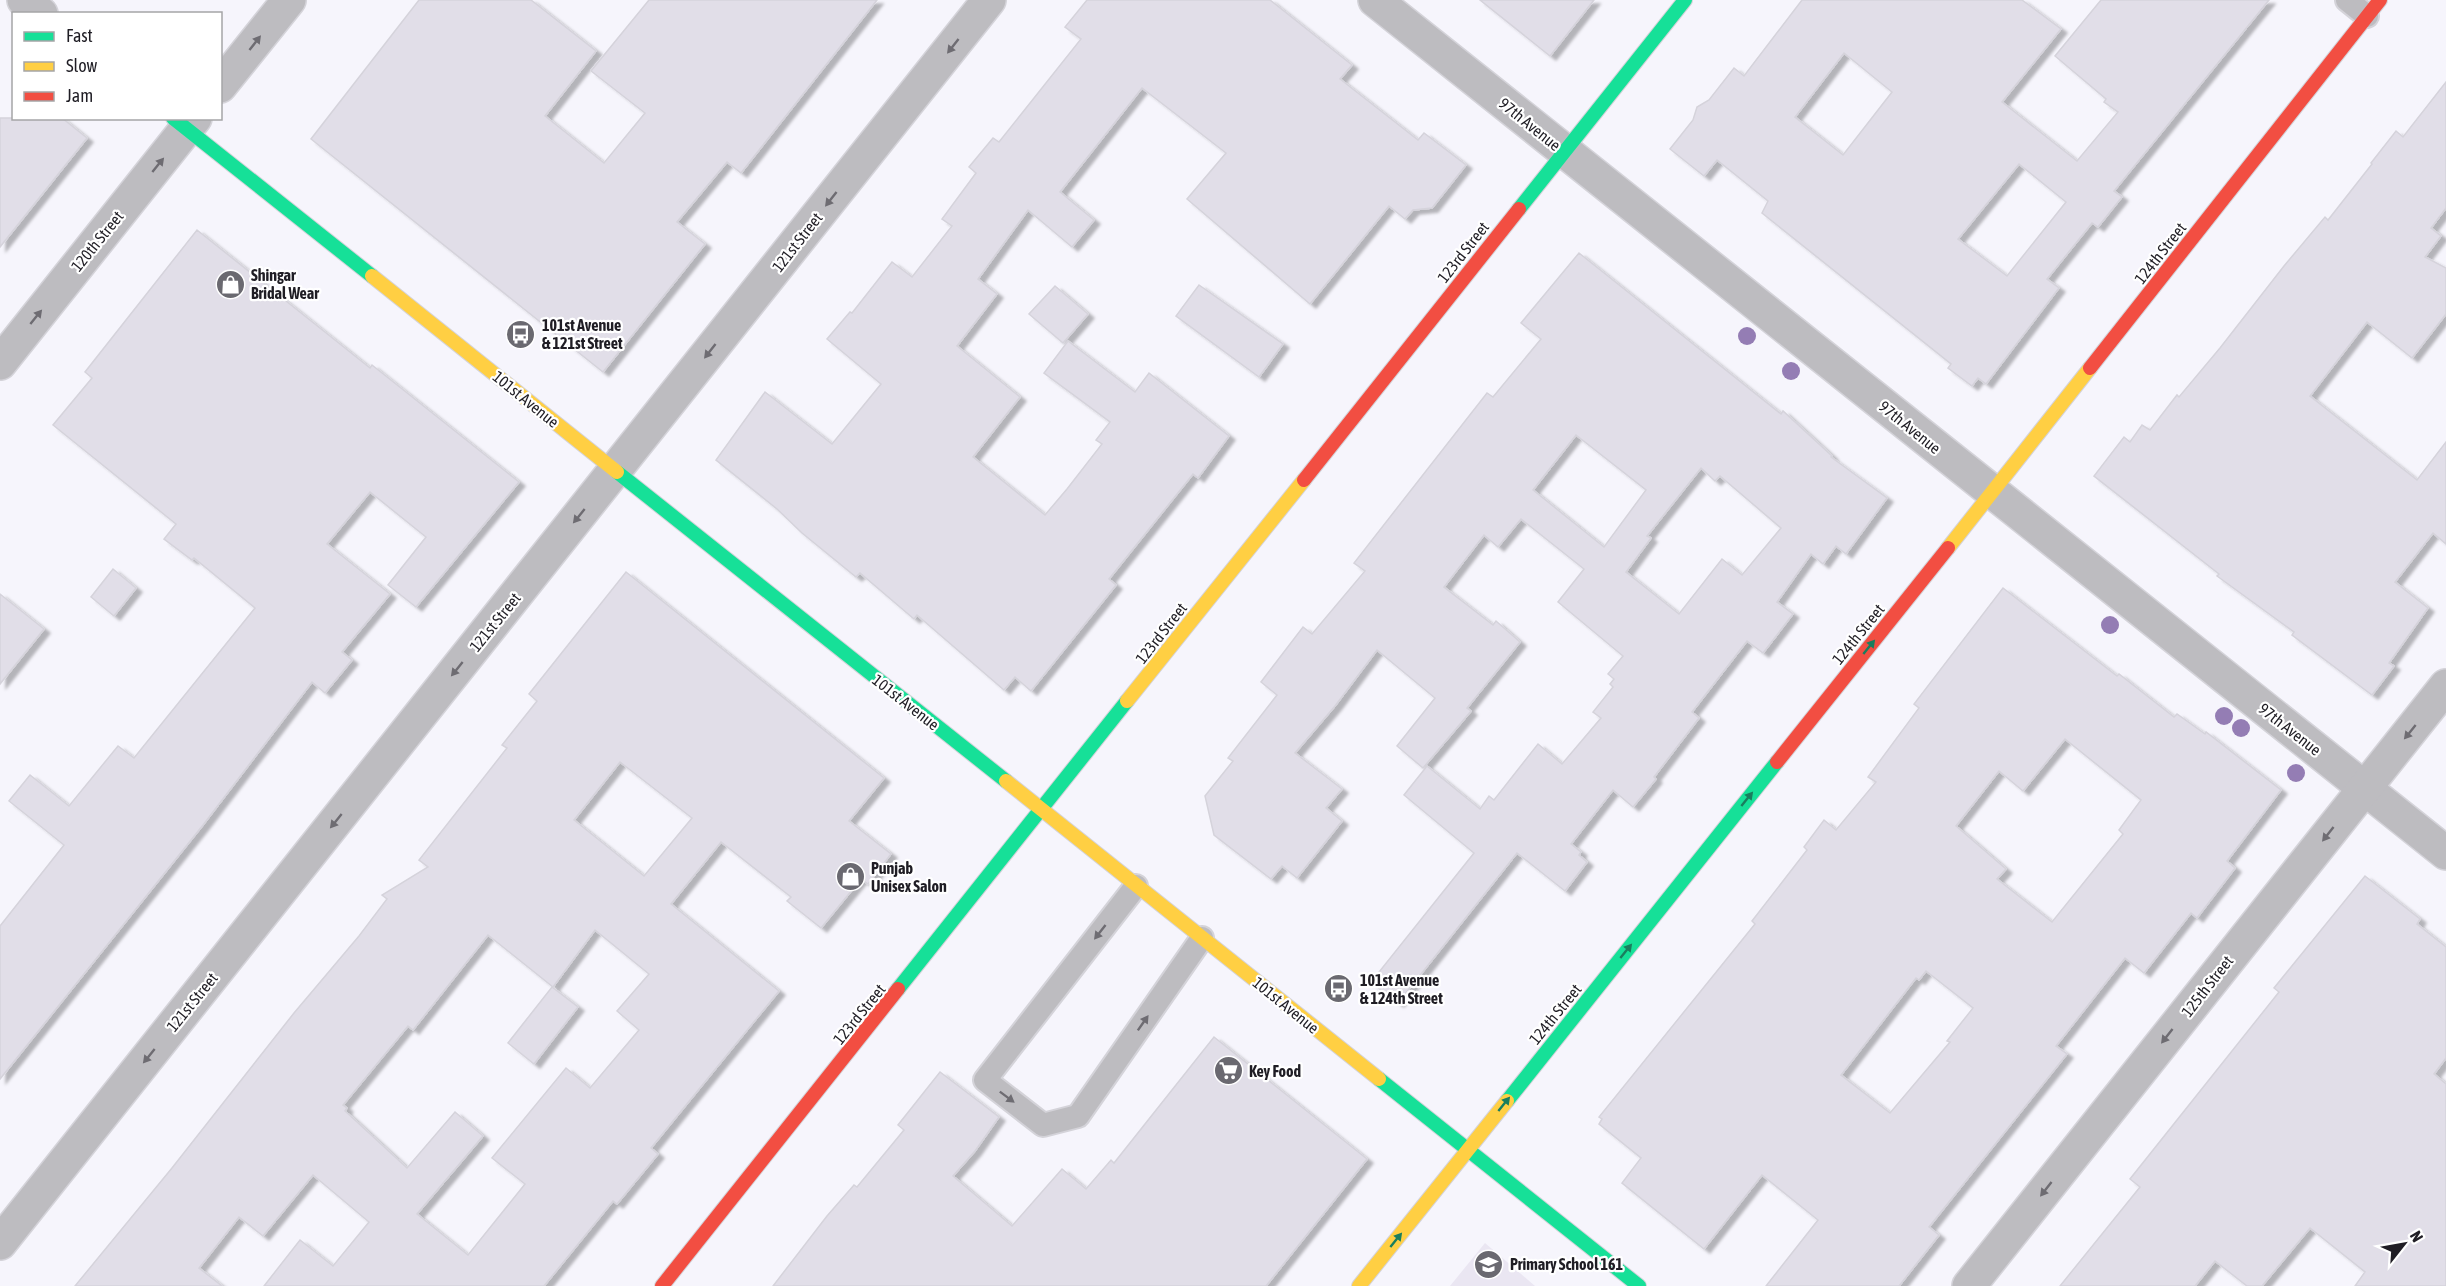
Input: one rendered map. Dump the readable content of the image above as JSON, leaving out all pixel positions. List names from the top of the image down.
{
  "streets": {
    "street": [
      "97th Avenue",
      "120th Street",
      "121st Street",
      "123rd Street",
      "124th Street",
      "101st Avenue",
      "125th Street"
    ]
  },
  "crossings": [
    ["97th Avenue", "123rd Street"],
    ["97th Avenue", "124th Street"],
    ["97th Avenue", "125th Street"],
    ["120th Street", "101st Avenue"],
    ["121st Street", "101st Avenue"],
    ["123rd Street", "101st Avenue"],
    ["124th Street", "101st Avenue"]
  ],
  "one_way": [
    "120th Street",
    "121st Street",
    "124th Street",
    "125th Street"
  ],
  "places": {
    "shop": ["Shingar Bridal Wear", "Punjab Unisex Salon"],
    "bus stop": ["101st Avenue & 121st Street", "101st Avenue & 124th Street"],
    "supermarket": ["Key Food"],
    "school or university": ["Primary School 161"]
  },
  "legend": ["Fast", "Slow", "Jam"],
  "north": "top right"
}
